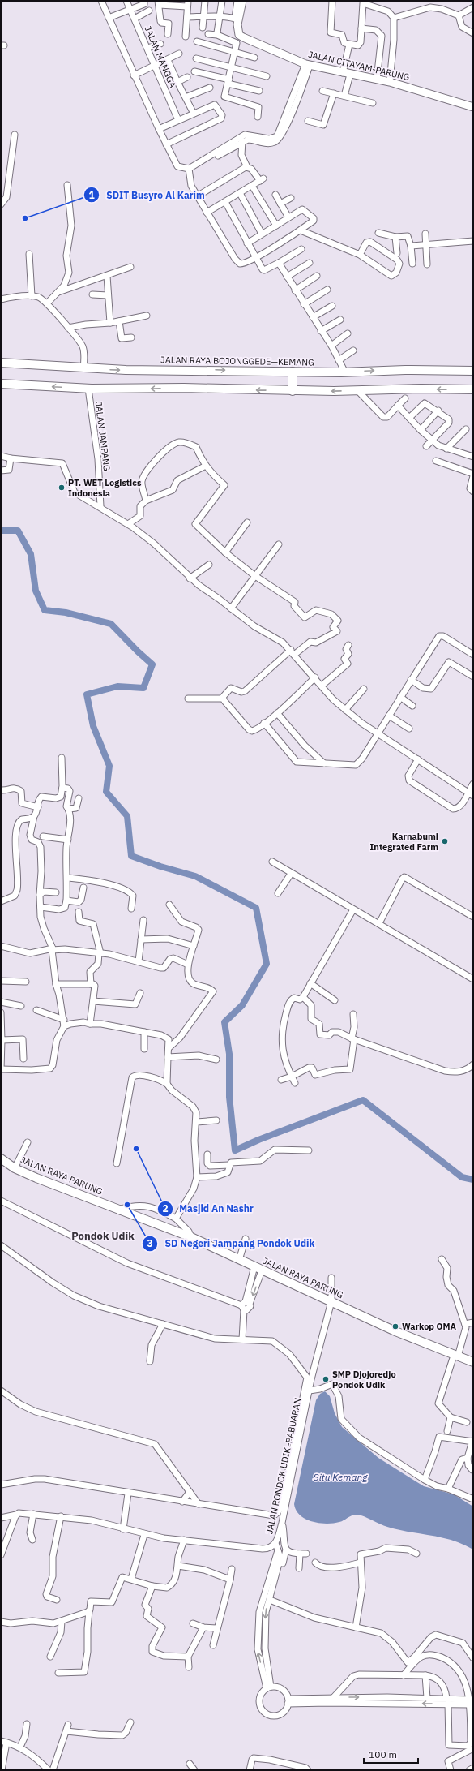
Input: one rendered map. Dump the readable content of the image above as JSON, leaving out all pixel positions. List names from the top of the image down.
{
  "streets": {
    "highway": ["JALAN RAYA BOJONGGEDE—KEMANG", "JALAN RAYA PARUNG"],
    "main road": ["JALAN CITAYAM-PARUNG"],
    "street": ["JALAN MANGGA", "JALAN JAMPANG", "JALAN PONDOK UDIK–PABUARAN"]
  },
  "crossings": [
    ["JALAN RAYA PARUNG", "JALAN PONDOK UDIK–PABUARAN"]
  ],
  "districts": ["Pondok Udik"],
  "water": ["Situ Kemang"],
  "places": [
    "SDIT Busyro Al Karim",
    "PT. WET Logistics Indonesia",
    "Karnabumi Integrated Farm",
    "Masjid An Nashr",
    "SD Negeri Jampang Pondok Udik",
    "Warkop OMA",
    "SMP Djojoredjo Pondok Udik"
  ],
  "scale_bar": "100 m"
}
